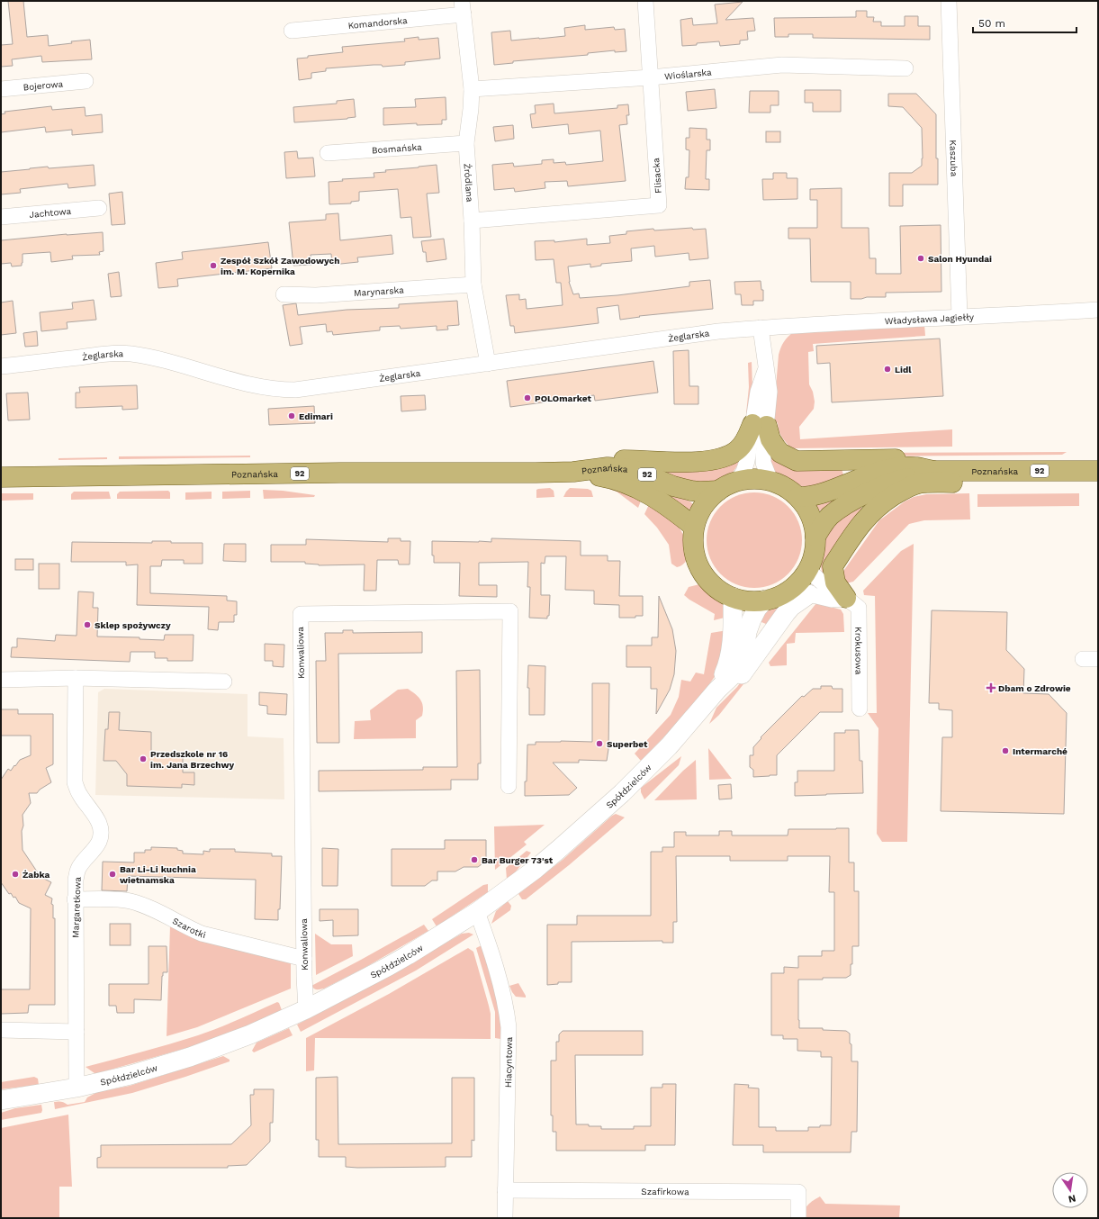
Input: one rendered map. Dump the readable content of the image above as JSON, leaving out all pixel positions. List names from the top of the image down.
{
  "streets": {
    "main road": ["Poznańska", "92"],
    "street": [
      "Komandorska",
      "Wioślarska",
      "Bojerowa",
      "Bosmańska",
      "Kaszuba",
      "Flisacka",
      "Źródlana",
      "Jachtowa",
      "Marynarska",
      "Władysława Jagiełły",
      "Żeglarska",
      "Krokusowa",
      "Konwaliowa",
      "Spółdzielców",
      "Margaretkowa",
      "Szarotki",
      "Hiacyntowa",
      "Szafirkowa"
    ]
  },
  "crossings": [
    ["Komandorska", "Źródlana"],
    ["Wioślarska", "Flisacka"],
    ["Wioślarska", "Źródlana"],
    ["Bosmańska", "Źródlana"],
    ["Kaszuba", "Władysława Jagiełły"],
    ["Flisacka", "Źródlana"],
    ["Źródlana", "Marynarska"],
    ["Źródlana", "Żeglarska"],
    ["Władysława Jagiełły", "Żeglarska"],
    ["Poznańska", "92"],
    ["Poznańska", "Krokusowa"],
    ["Poznańska", "Spółdzielców"],
    ["92", "Krokusowa"],
    ["92", "Spółdzielców"],
    ["Krokusowa", "Spółdzielców"],
    ["Konwaliowa", "Spółdzielców"],
    ["Konwaliowa", "Szarotki"],
    ["Spółdzielców", "Margaretkowa"],
    ["Spółdzielców", "Hiacyntowa"],
    ["Margaretkowa", "Szarotki"],
    ["Hiacyntowa", "Szafirkowa"]
  ],
  "places": {
    "other": [
      "Salon Hyundai",
      "Zespół Szkół Zawodowych im. M. Kopernika",
      "Lidl",
      "POLOmarket",
      "Edimari",
      "Sklep spożywczy",
      "Superbet",
      "Intermarché",
      "Przedszkole nr 16 im. Jana Brzechwy",
      "Bar Burger 73'st",
      "Żabka",
      "Bar Li-Li kuchnia wietnamska"
    ],
    "health": ["Dbam o Zdrowie"]
  },
  "scale_bar": "50 m",
  "north": "bottom"
}
